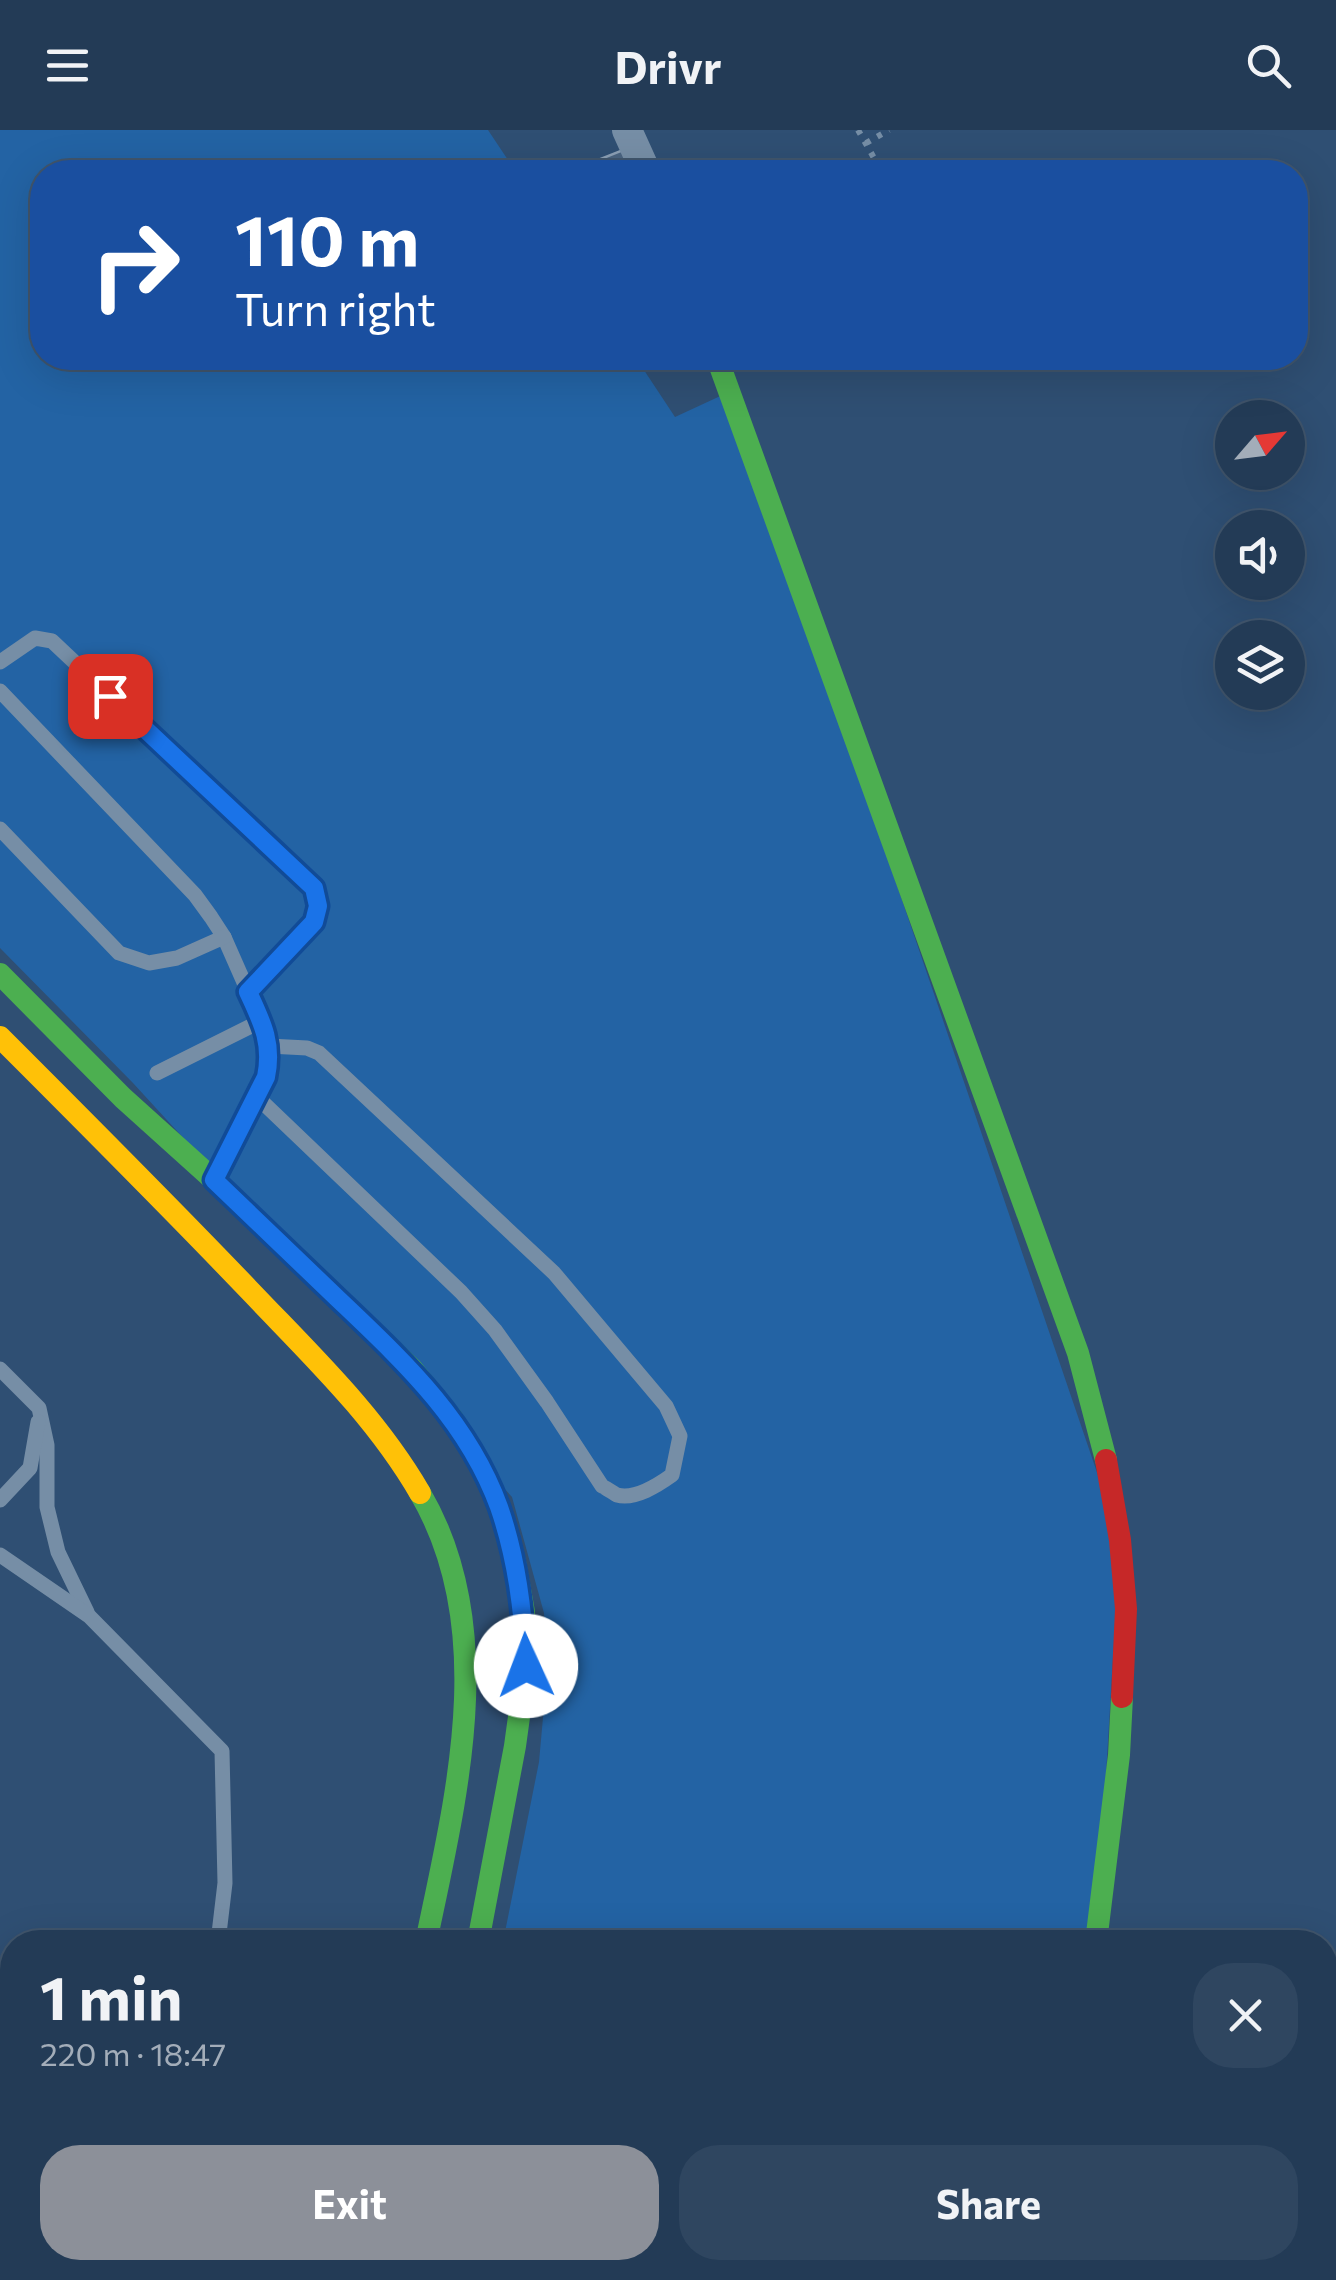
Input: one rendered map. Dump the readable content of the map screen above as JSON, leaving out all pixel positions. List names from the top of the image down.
{
  "north": "top right",
  "page": {
    "header": "Drivr",
    "turn": ["110 m", "Turn right"],
    "heading": ["1 min", "220 m · 18:47"],
    "buttons": ["Exit", "Share"]
  }
}
